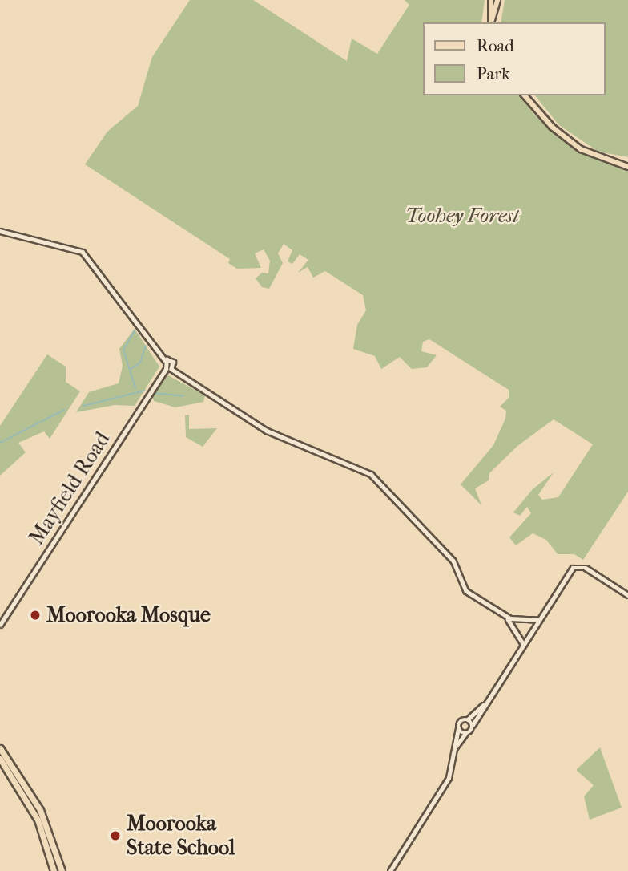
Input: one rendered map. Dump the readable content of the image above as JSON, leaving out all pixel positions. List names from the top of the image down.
{
  "streets": {
    "street": ["Mayfield Road"]
  },
  "parks": ["Toohey Forest"],
  "places": ["Moorooka Mosque", "Moorooka State School"],
  "legend": ["Road", "Park"]
}
